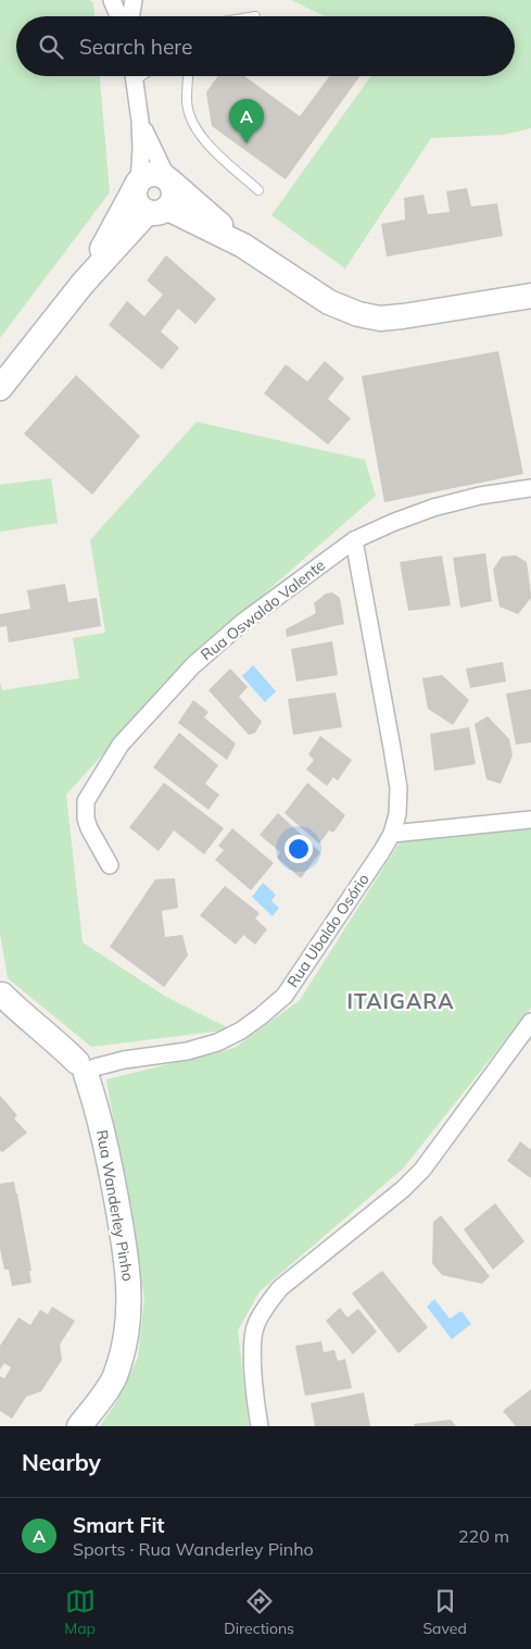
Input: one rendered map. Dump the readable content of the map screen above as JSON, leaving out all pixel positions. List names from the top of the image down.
{
  "streets": {
    "street": ["Rua Oswaldo Valente", "Rua Ubaldo Osório", "Rua Wanderley Pinho"]
  },
  "crossings": [
    ["Rua Ubaldo Osório", "Rua Wanderley Pinho"]
  ],
  "districts": ["ITAIGARA"],
  "page": {
    "search": "Search here",
    "pins": "A",
    "heading": "Nearby",
    "list": [
      {
        "mark": "A",
        "name": "Smart Fit",
        "note": "Sports · Rua Wanderley Pinho",
        "value": "220 m"
      }
    ],
    "nav": ["Map", "Directions", "Saved"]
  }
}
